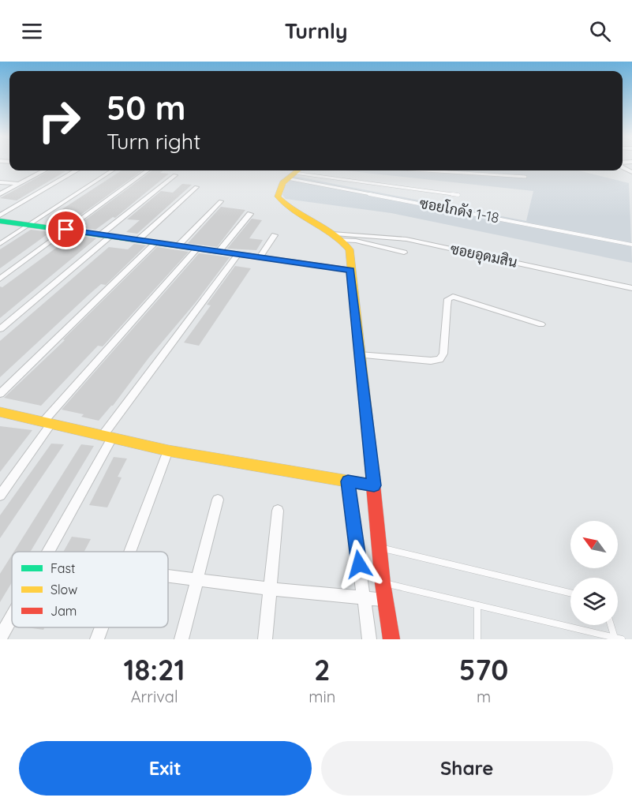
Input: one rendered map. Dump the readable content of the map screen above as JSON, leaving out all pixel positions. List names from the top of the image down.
{
  "streets": {
    "street": ["ซอยอุดมสิน"],
    "lane": ["ซอยโกดัง 1-18"]
  },
  "legend": ["Fast", "Slow", "Jam"],
  "north": "top left",
  "page": {
    "header": "Turnly",
    "turn": ["50 m", "Turn right"],
    "eta": [
      "18:21",
      "Arrival",
      "2",
      "min",
      "570",
      "m"
    ],
    "buttons": ["Exit", "Share"]
  }
}
